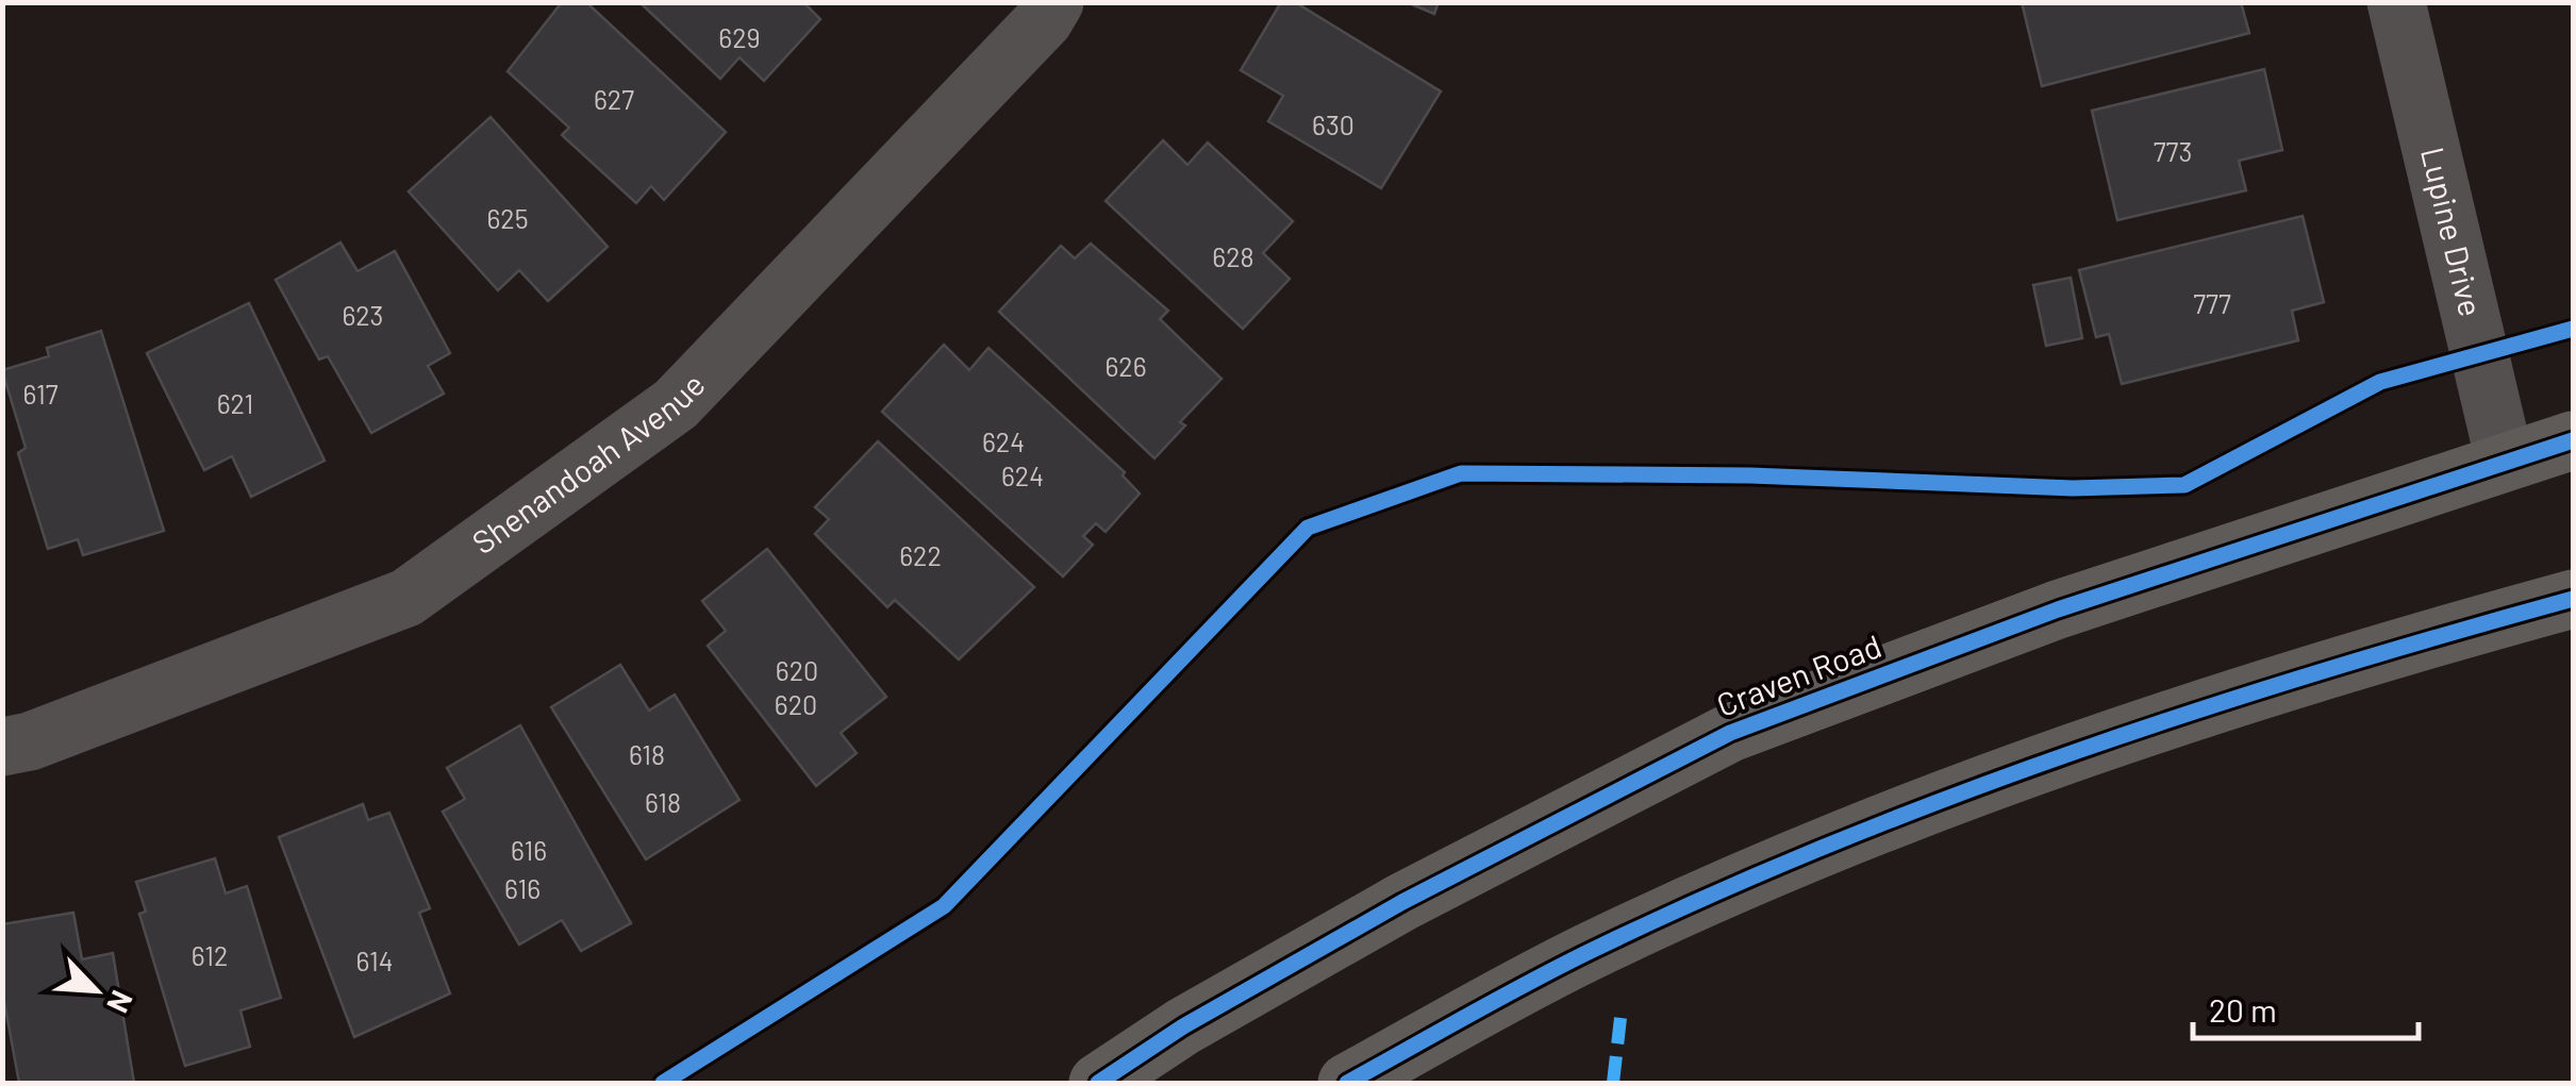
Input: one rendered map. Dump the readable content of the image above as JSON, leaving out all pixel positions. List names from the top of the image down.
{
  "streets": {
    "main road": ["Craven Road"],
    "street": ["Lupine Drive", "Shenandoah Avenue"]
  },
  "crossings": [
    ["Lupine Drive", "Craven Road"]
  ],
  "house_numbers": [
    "629",
    "627",
    "630",
    "773",
    "625",
    "628",
    "777",
    "623",
    "626",
    "617",
    "621",
    "624",
    "624",
    "622",
    "620",
    "620",
    "618",
    "618",
    "616",
    "616",
    "612",
    "614"
  ],
  "scale_bar": "20 m",
  "north": "bottom right"
}
